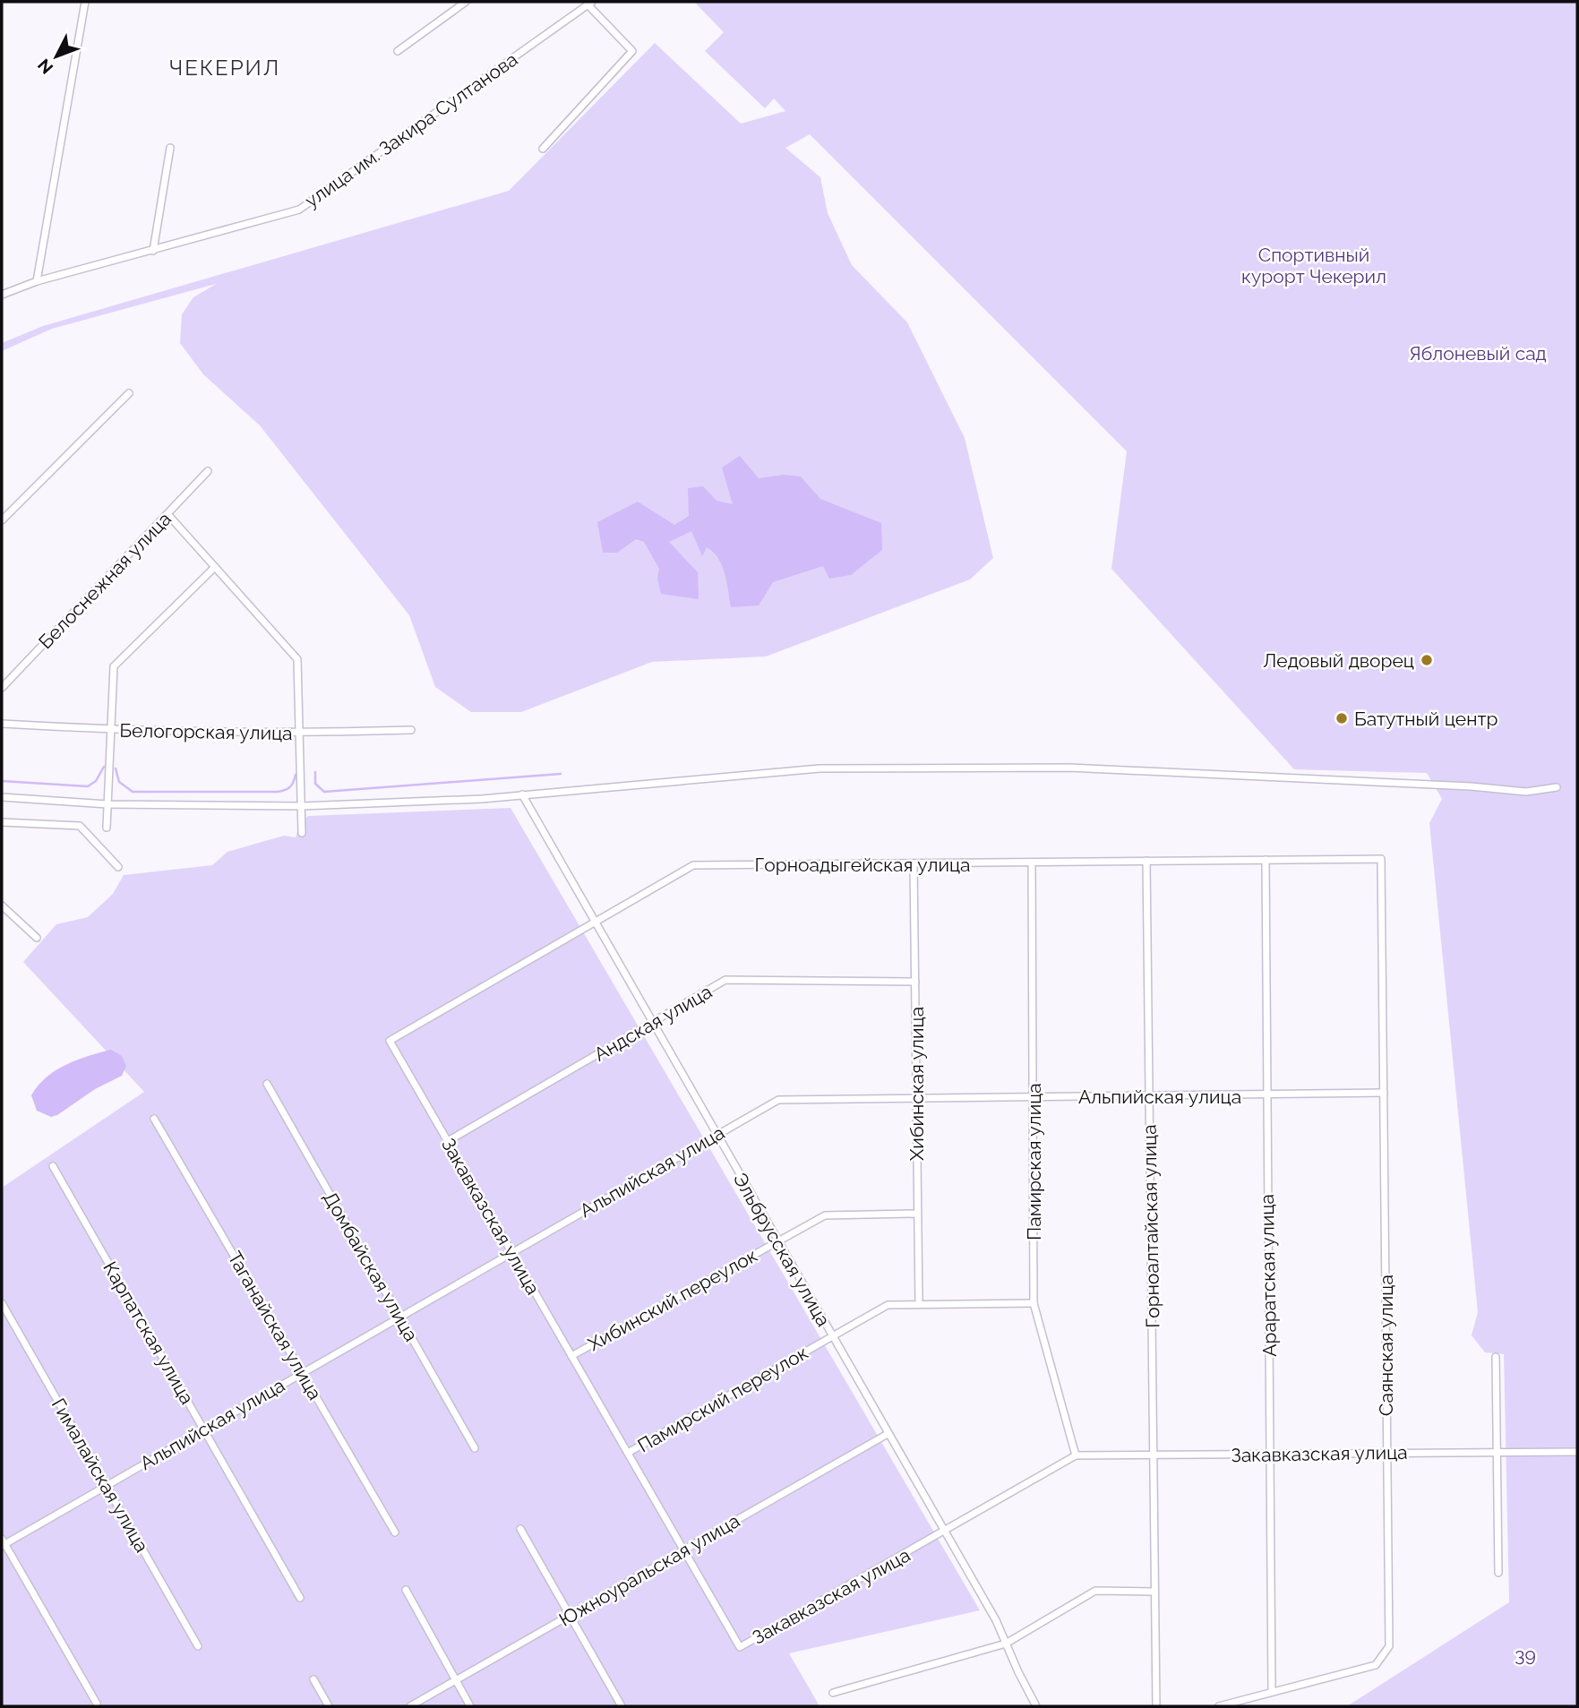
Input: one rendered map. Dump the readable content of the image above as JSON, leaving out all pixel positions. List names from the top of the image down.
{
  "streets": {
    "street": [
      "улица им. Закира Султанова",
      "Белоснежная улица",
      "Белогорская улица",
      "Горноадыгейская улица",
      "Андская улица",
      "Хибинская улица",
      "Альпийская улица",
      "Памирская улица",
      "Закавказская улица",
      "Горноалтайская улица",
      "Эльбрусская улица",
      "Домбайская улица",
      "Араратская улица",
      "Хибинский переулок",
      "Таганайская улица",
      "Карпатская улица",
      "Саянская улица",
      "Памирский переулок",
      "Гималайская улица",
      "Южноуральская улица"
    ]
  },
  "crossings": [
    ["Горноадыгейская улица", "Хибинская улица"],
    ["Горноадыгейская улица", "Памирская улица"],
    ["Горноадыгейская улица", "Закавказская улица"],
    ["Горноадыгейская улица", "Горноалтайская улица"],
    ["Горноадыгейская улица", "Эльбрусская улица"],
    ["Горноадыгейская улица", "Араратская улица"],
    ["Горноадыгейская улица", "Саянская улица"],
    ["Андская улица", "Хибинская улица"],
    ["Андская улица", "Закавказская улица"],
    ["Андская улица", "Эльбрусская улица"],
    ["Хибинская улица", "Альпийская улица"],
    ["Хибинская улица", "Хибинский переулок"],
    ["Хибинская улица", "Памирский переулок"],
    ["Альпийская улица", "Памирская улица"],
    ["Альпийская улица", "Закавказская улица"],
    ["Альпийская улица", "Горноалтайская улица"],
    ["Альпийская улица", "Эльбрусская улица"],
    ["Альпийская улица", "Домбайская улица"],
    ["Альпийская улица", "Араратская улица"],
    ["Альпийская улица", "Таганайская улица"],
    ["Альпийская улица", "Карпатская улица"],
    ["Альпийская улица", "Саянская улица"],
    ["Альпийская улица", "Гималайская улица"],
    ["Памирская улица", "Закавказская улица"],
    ["Памирская улица", "Памирский переулок"],
    ["Закавказская улица", "Горноалтайская улица"],
    ["Закавказская улица", "Эльбрусская улица"],
    ["Закавказская улица", "Араратская улица"],
    ["Закавказская улица", "Хибинский переулок"],
    ["Закавказская улица", "Саянская улица"],
    ["Закавказская улица", "Памирский переулок"],
    ["Закавказская улица", "Южноуральская улица"],
    ["Эльбрусская улица", "Хибинский переулок"],
    ["Эльбрусская улица", "Памирский переулок"],
    ["Эльбрусская улица", "Южноуральская улица"],
    ["Араратская улица", "Саянская улица"]
  ],
  "districts": ["ЧЕКЕРИЛ"],
  "parks": ["Спортивный курорт Чекерил", "Яблоневый сад", "39"],
  "places": ["Ледовый дворец", "Батутный центр"],
  "north": "bottom left"
}
